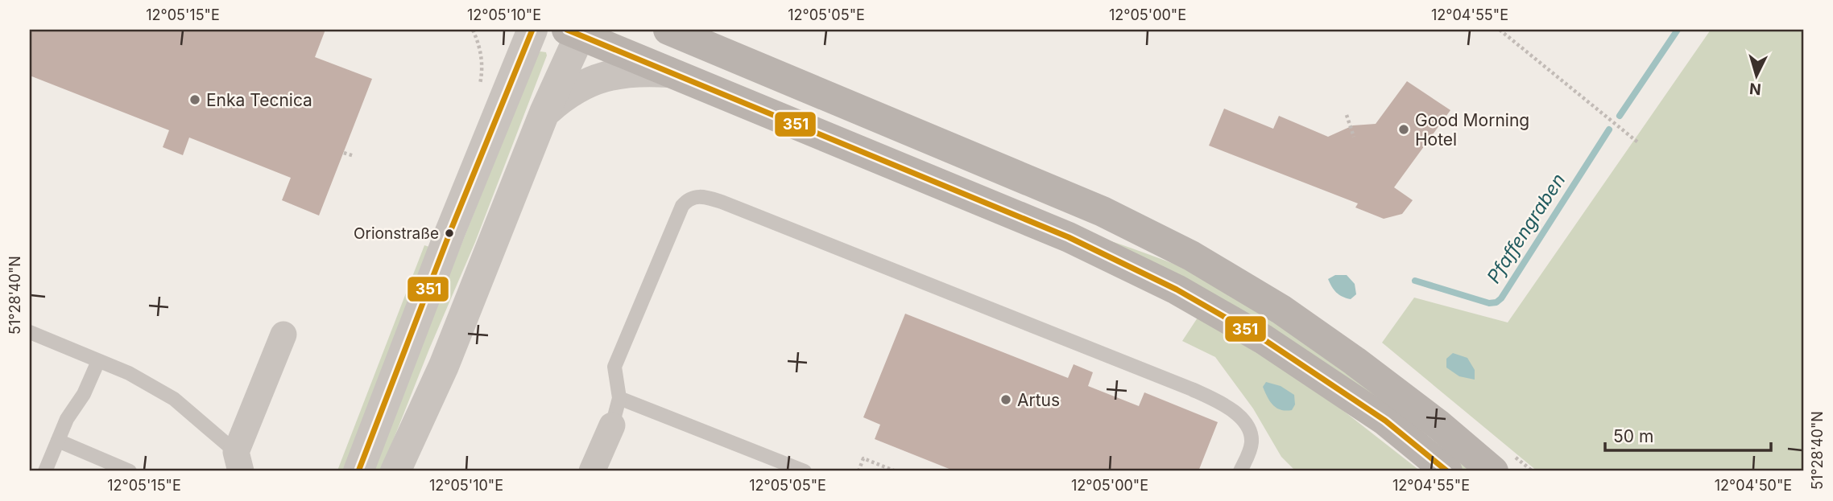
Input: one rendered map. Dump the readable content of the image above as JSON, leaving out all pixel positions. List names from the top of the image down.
{
  "water": ["Pfaffengraben"],
  "places": [
    "Enka Tecnica",
    "Good Morning Hotel",
    "Orionstraße",
    "Artus"
  ],
  "lines": ["transit line 351"],
  "scale_bar": "50 m",
  "north": "bottom",
  "coordinates": [
    "12°05'15\"E",
    "12°05'10\"E",
    "12°05'05\"E",
    "12°05'00\"E",
    "12°04'55\"E",
    "51°28'40\"N",
    "12°04'50\"E"
  ]
}
